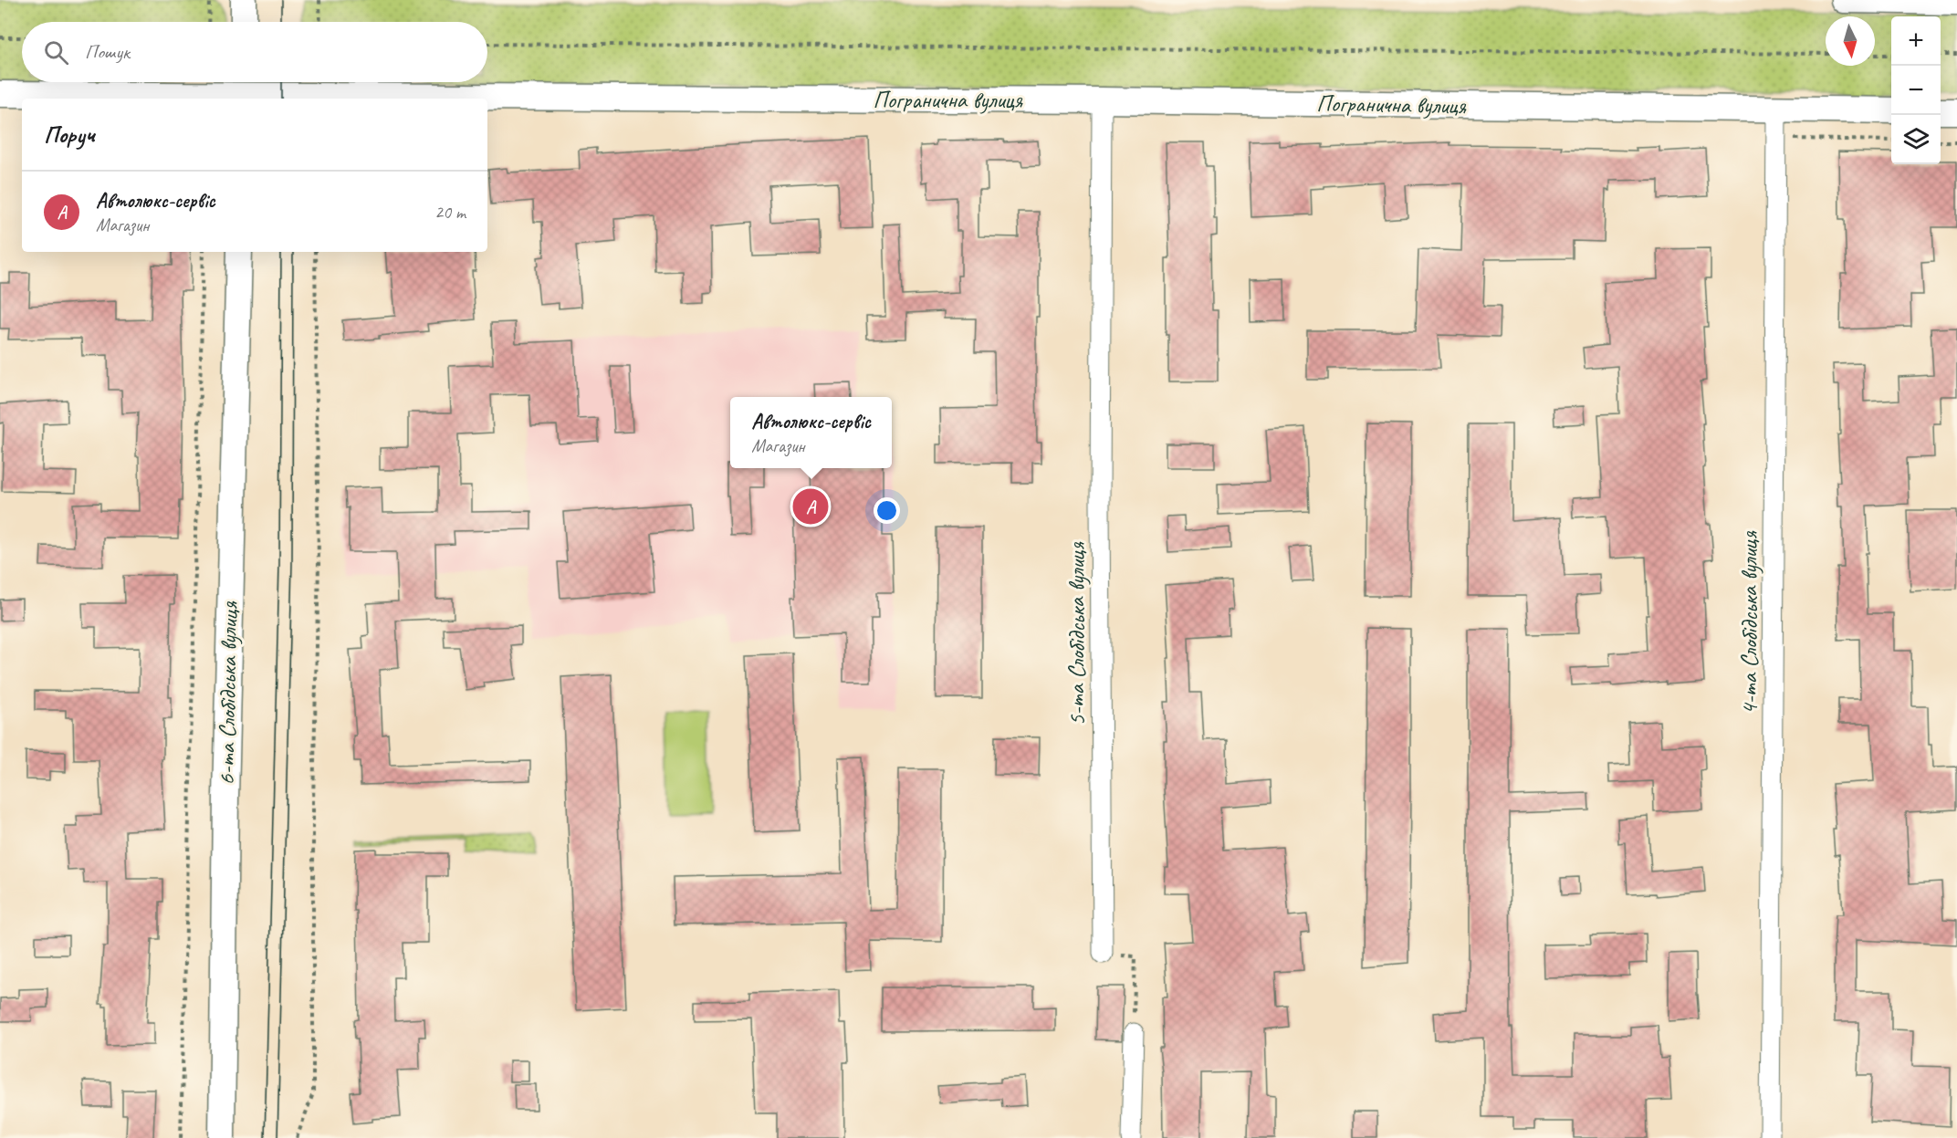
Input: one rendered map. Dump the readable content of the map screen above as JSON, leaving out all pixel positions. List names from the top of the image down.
{
  "streets": {
    "main road": ["Погранична вулиця", "6-та Слобідська вулиця"],
    "street": ["4-та Слобідська вулиця", "5-та Слобідська вулиця"]
  },
  "crossings": [
    ["Погранична вулиця", "4-та Слобідська вулиця"],
    ["Погранична вулиця", "5-та Слобідська вулиця"]
  ],
  "north": "bottom",
  "page": {
    "map_buttons": ["+", "−"],
    "search": "Пошук",
    "heading": "Поруч",
    "list": [
      {
        "mark": "A",
        "name": "Автолюкс-сервіс",
        "note": "Магазин",
        "value": "20 m"
      }
    ],
    "popup": ["Автолюкс-сервіс", "Магазин"],
    "pins": "A"
  }
}
